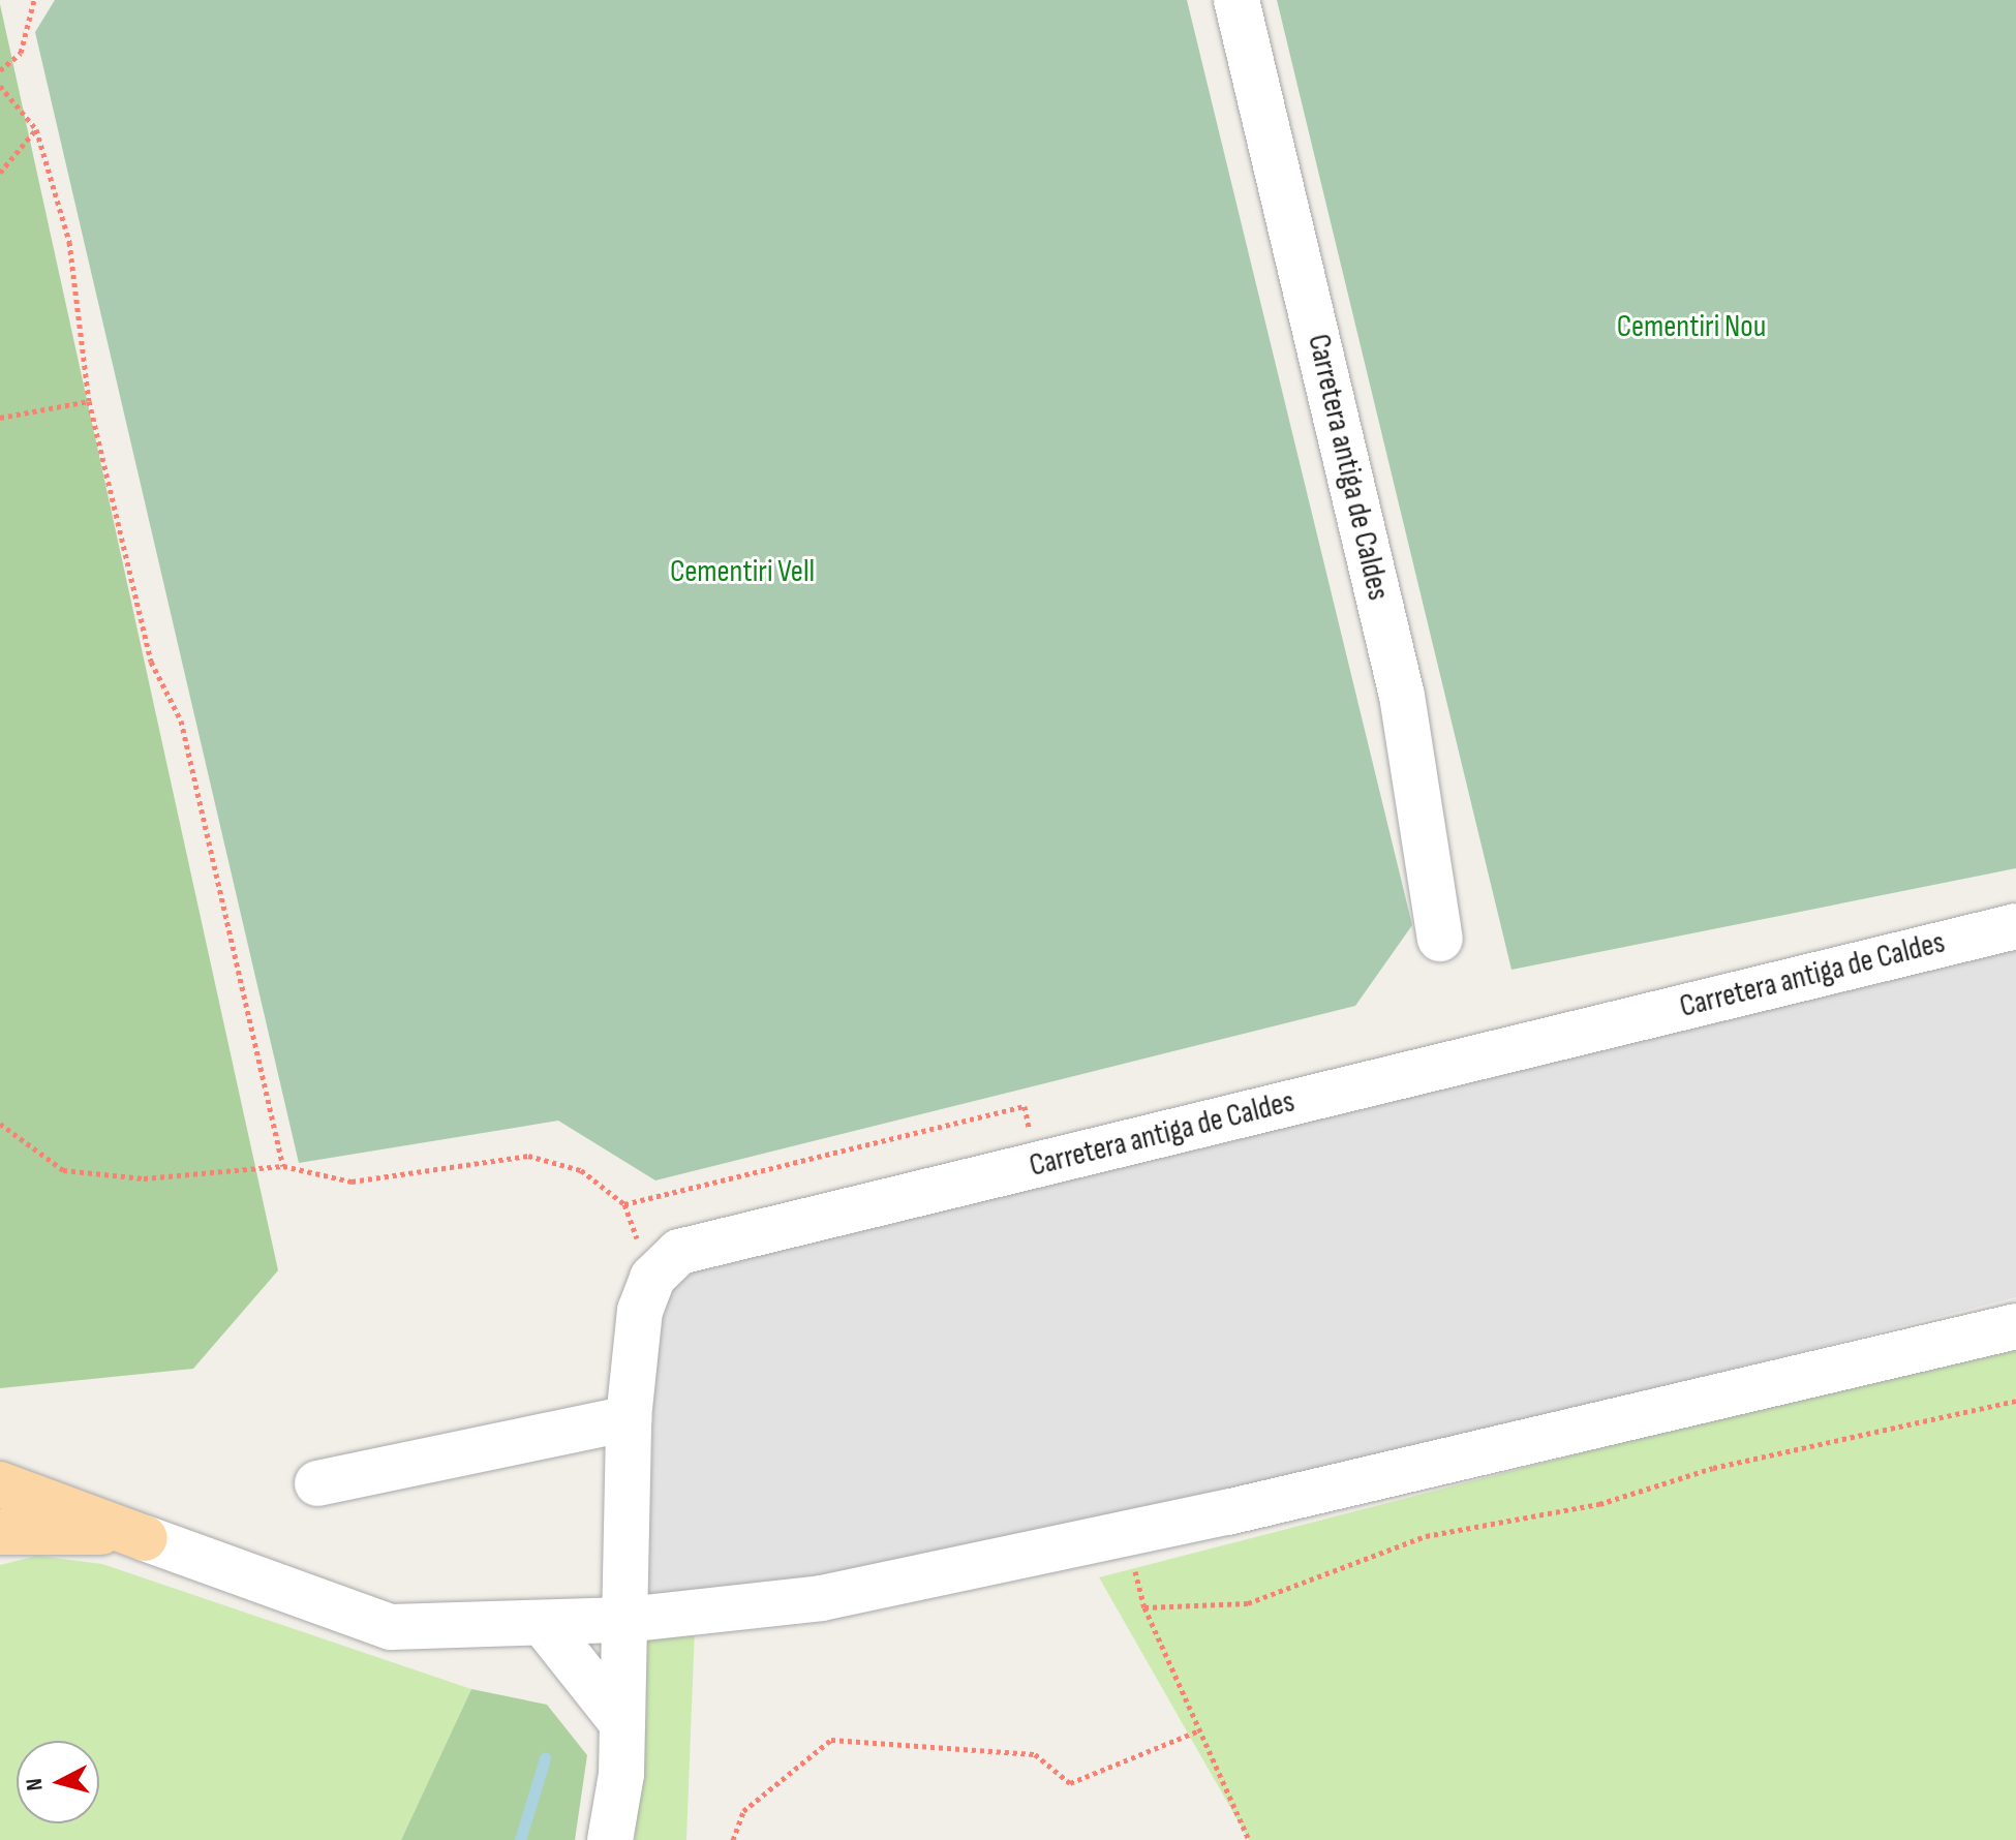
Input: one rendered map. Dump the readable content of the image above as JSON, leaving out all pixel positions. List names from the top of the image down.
{
  "streets": {
    "street": ["Carretera antiga de Caldes"]
  },
  "parks": ["Cementiri Nou", "Cementiri Vell"],
  "north": "left"
}
